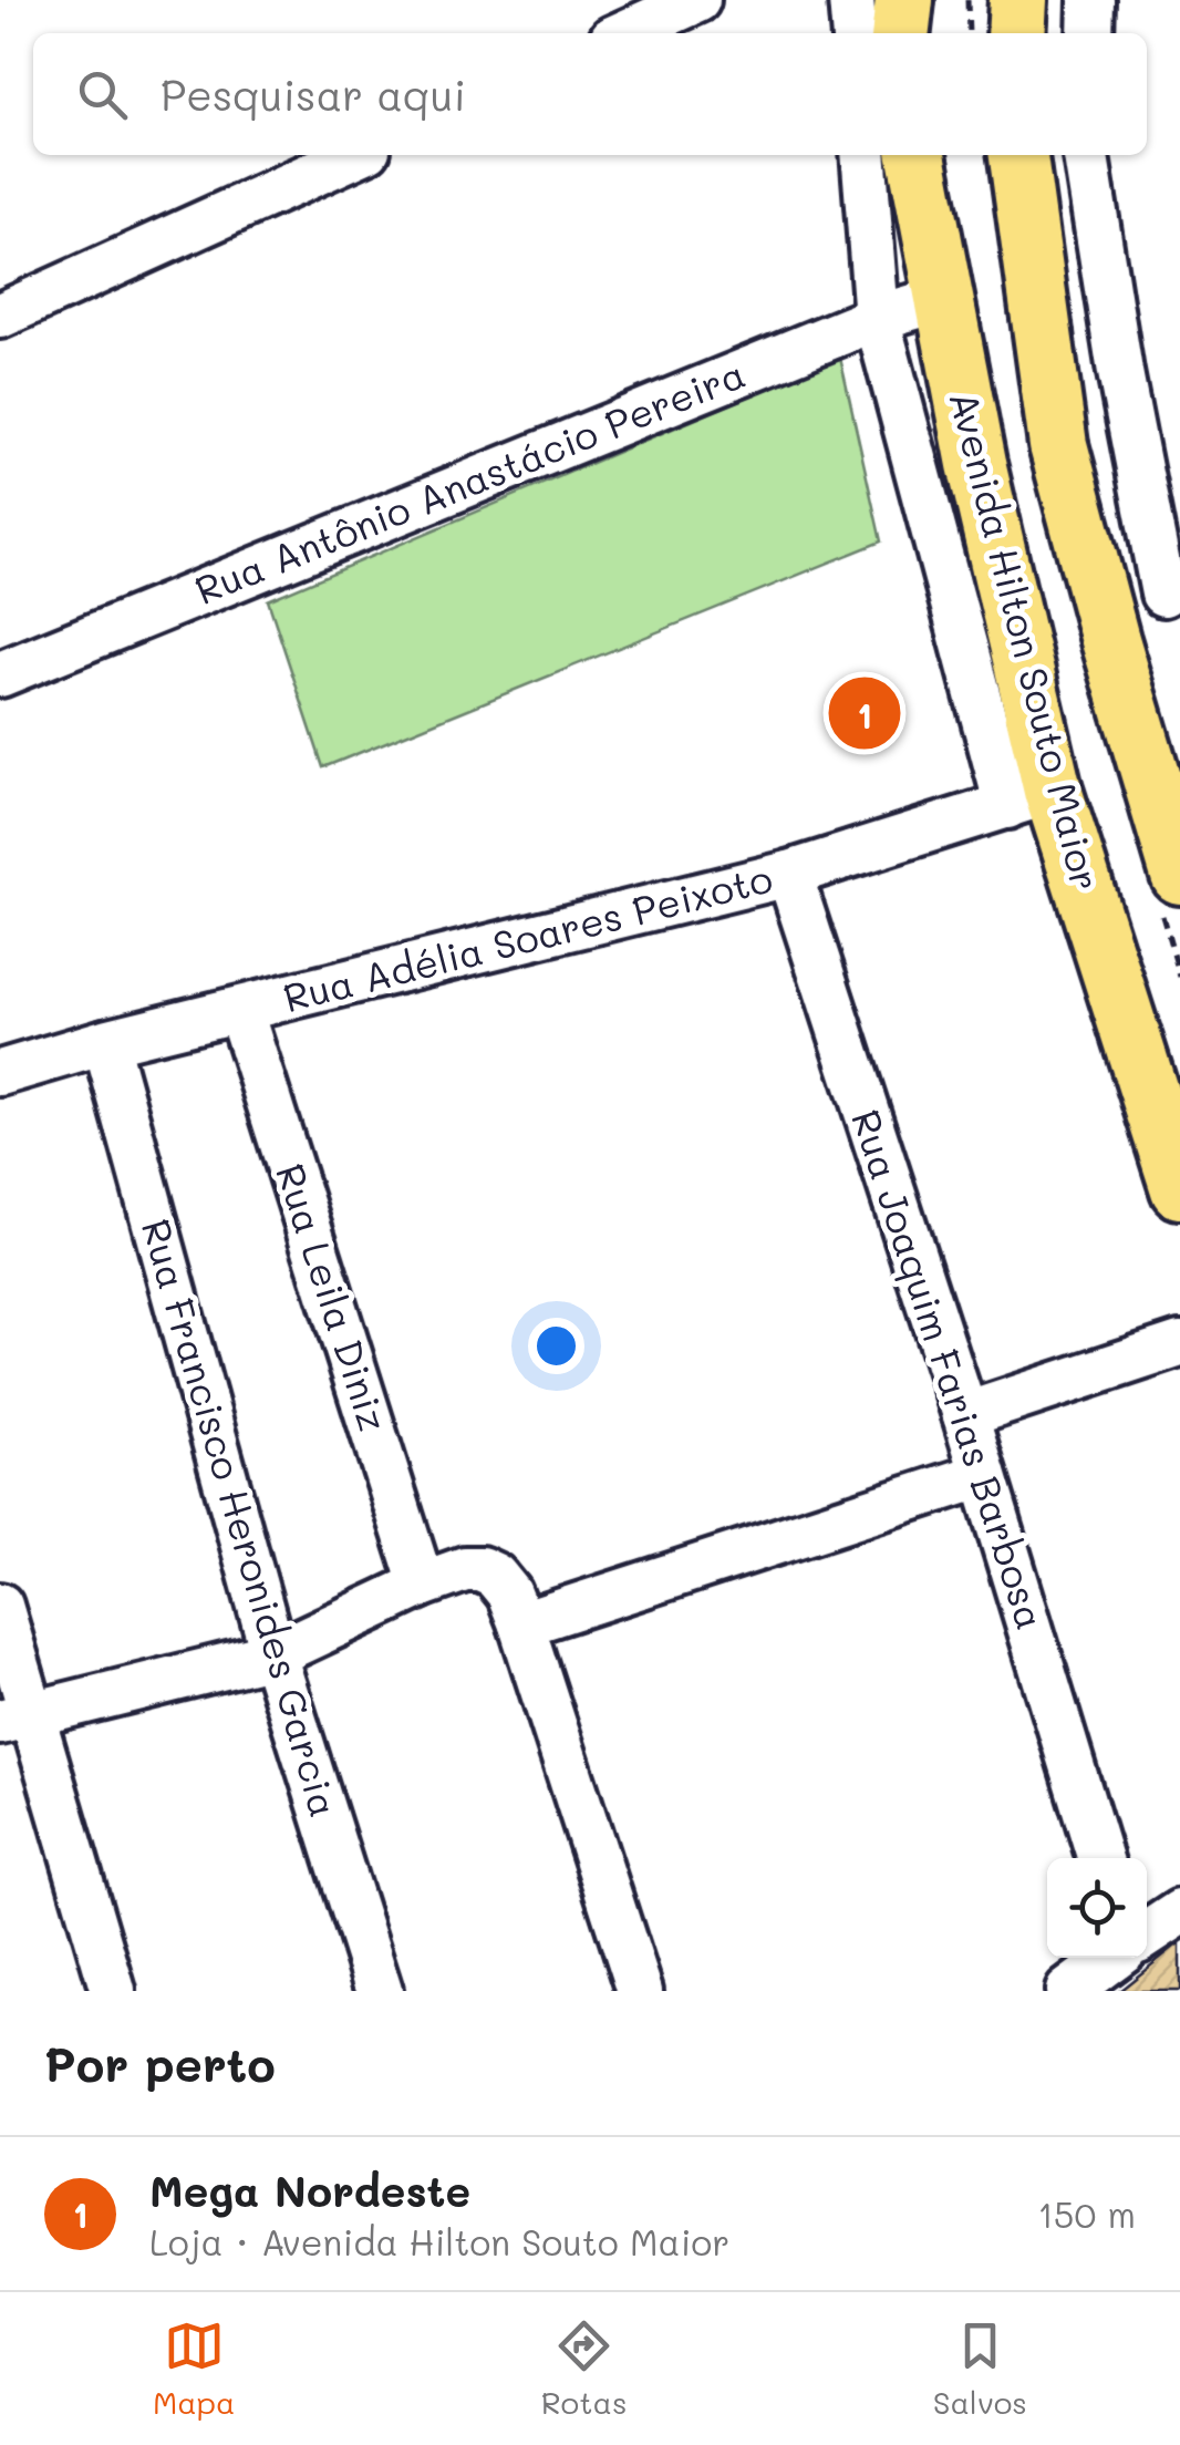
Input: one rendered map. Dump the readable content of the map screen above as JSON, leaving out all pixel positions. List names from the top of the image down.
{
  "streets": {
    "main road": ["Avenida Hilton Souto Maior"],
    "street": [
      "Rua Antônio Anastácio Pereira",
      "Rua Adélia Soares Peixoto",
      "Rua Leila Diniz",
      "Rua Joaquim Farias Barbosa",
      "Rua Francisco Heronides Garcia"
    ]
  },
  "crossings": [
    ["Rua Antônio Anastácio Pereira", "Avenida Hilton Souto Maior"],
    ["Avenida Hilton Souto Maior", "Rua Adélia Soares Peixoto"],
    ["Rua Adélia Soares Peixoto", "Rua Leila Diniz"],
    ["Rua Adélia Soares Peixoto", "Rua Joaquim Farias Barbosa"],
    ["Rua Adélia Soares Peixoto", "Rua Francisco Heronides Garcia"]
  ],
  "page": {
    "search": "Pesquisar aqui",
    "pins": "1",
    "heading": "Por perto",
    "list": [
      {
        "mark": "1",
        "name": "Mega Nordeste",
        "note": "Loja · Avenida Hilton Souto Maior",
        "value": "150 m"
      }
    ],
    "nav": ["Mapa", "Rotas", "Salvos"]
  }
}
